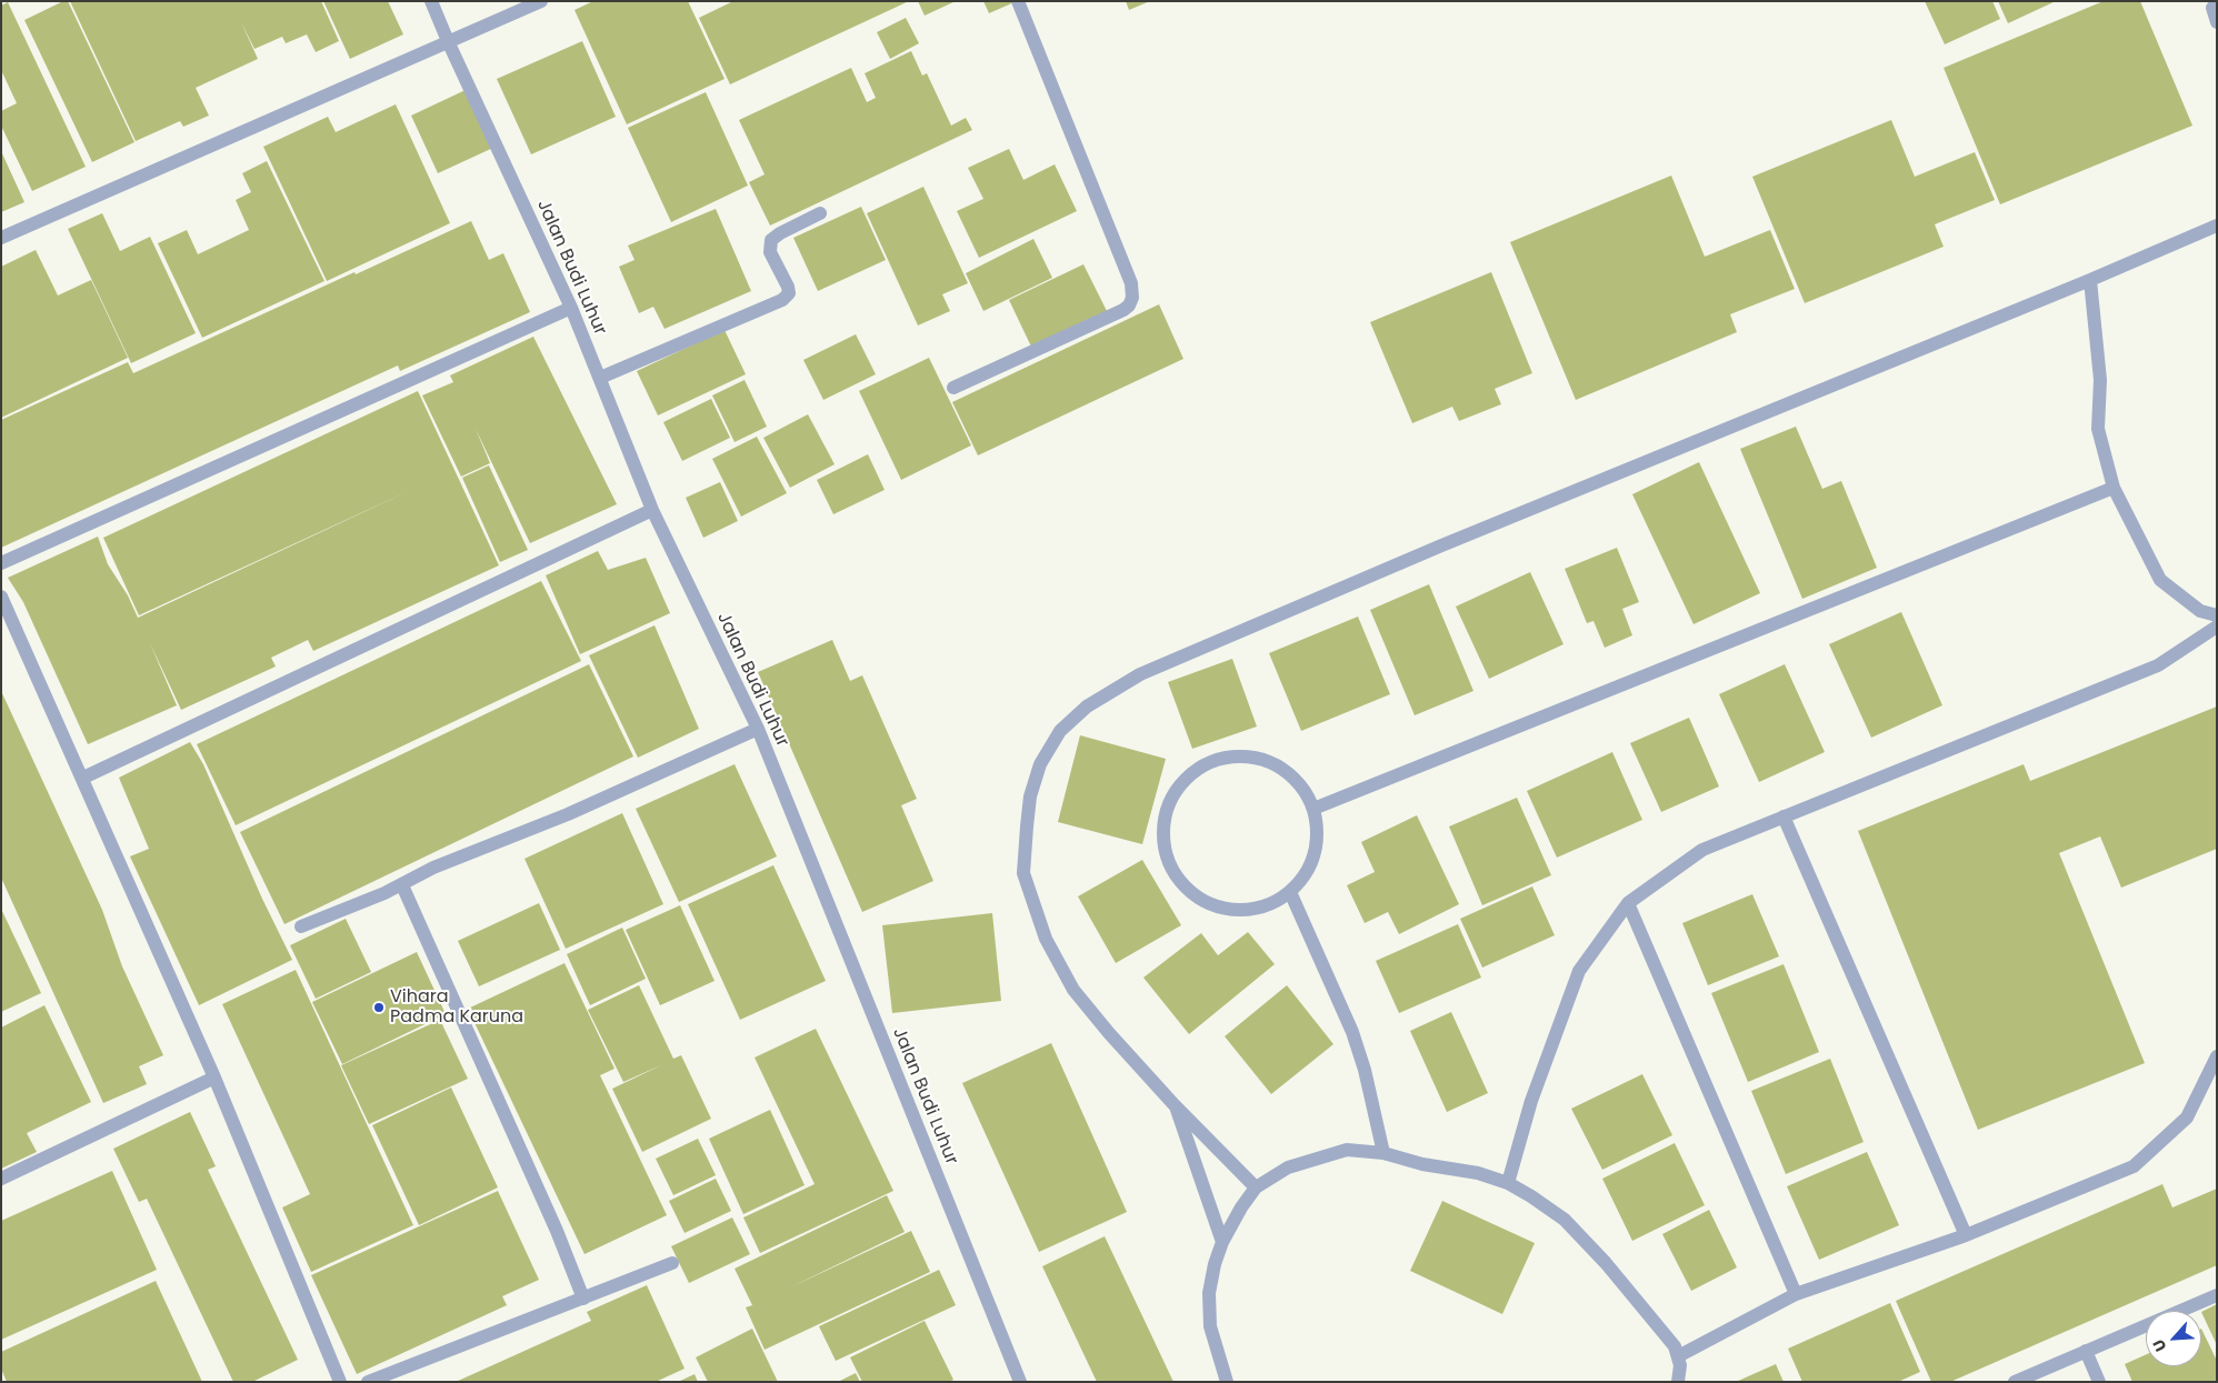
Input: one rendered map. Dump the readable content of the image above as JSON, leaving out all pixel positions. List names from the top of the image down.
{
  "streets": {
    "street": ["Jalan Budi Luhur"]
  },
  "places": ["Vihara Padma Karuna"],
  "north": "bottom left"
}
